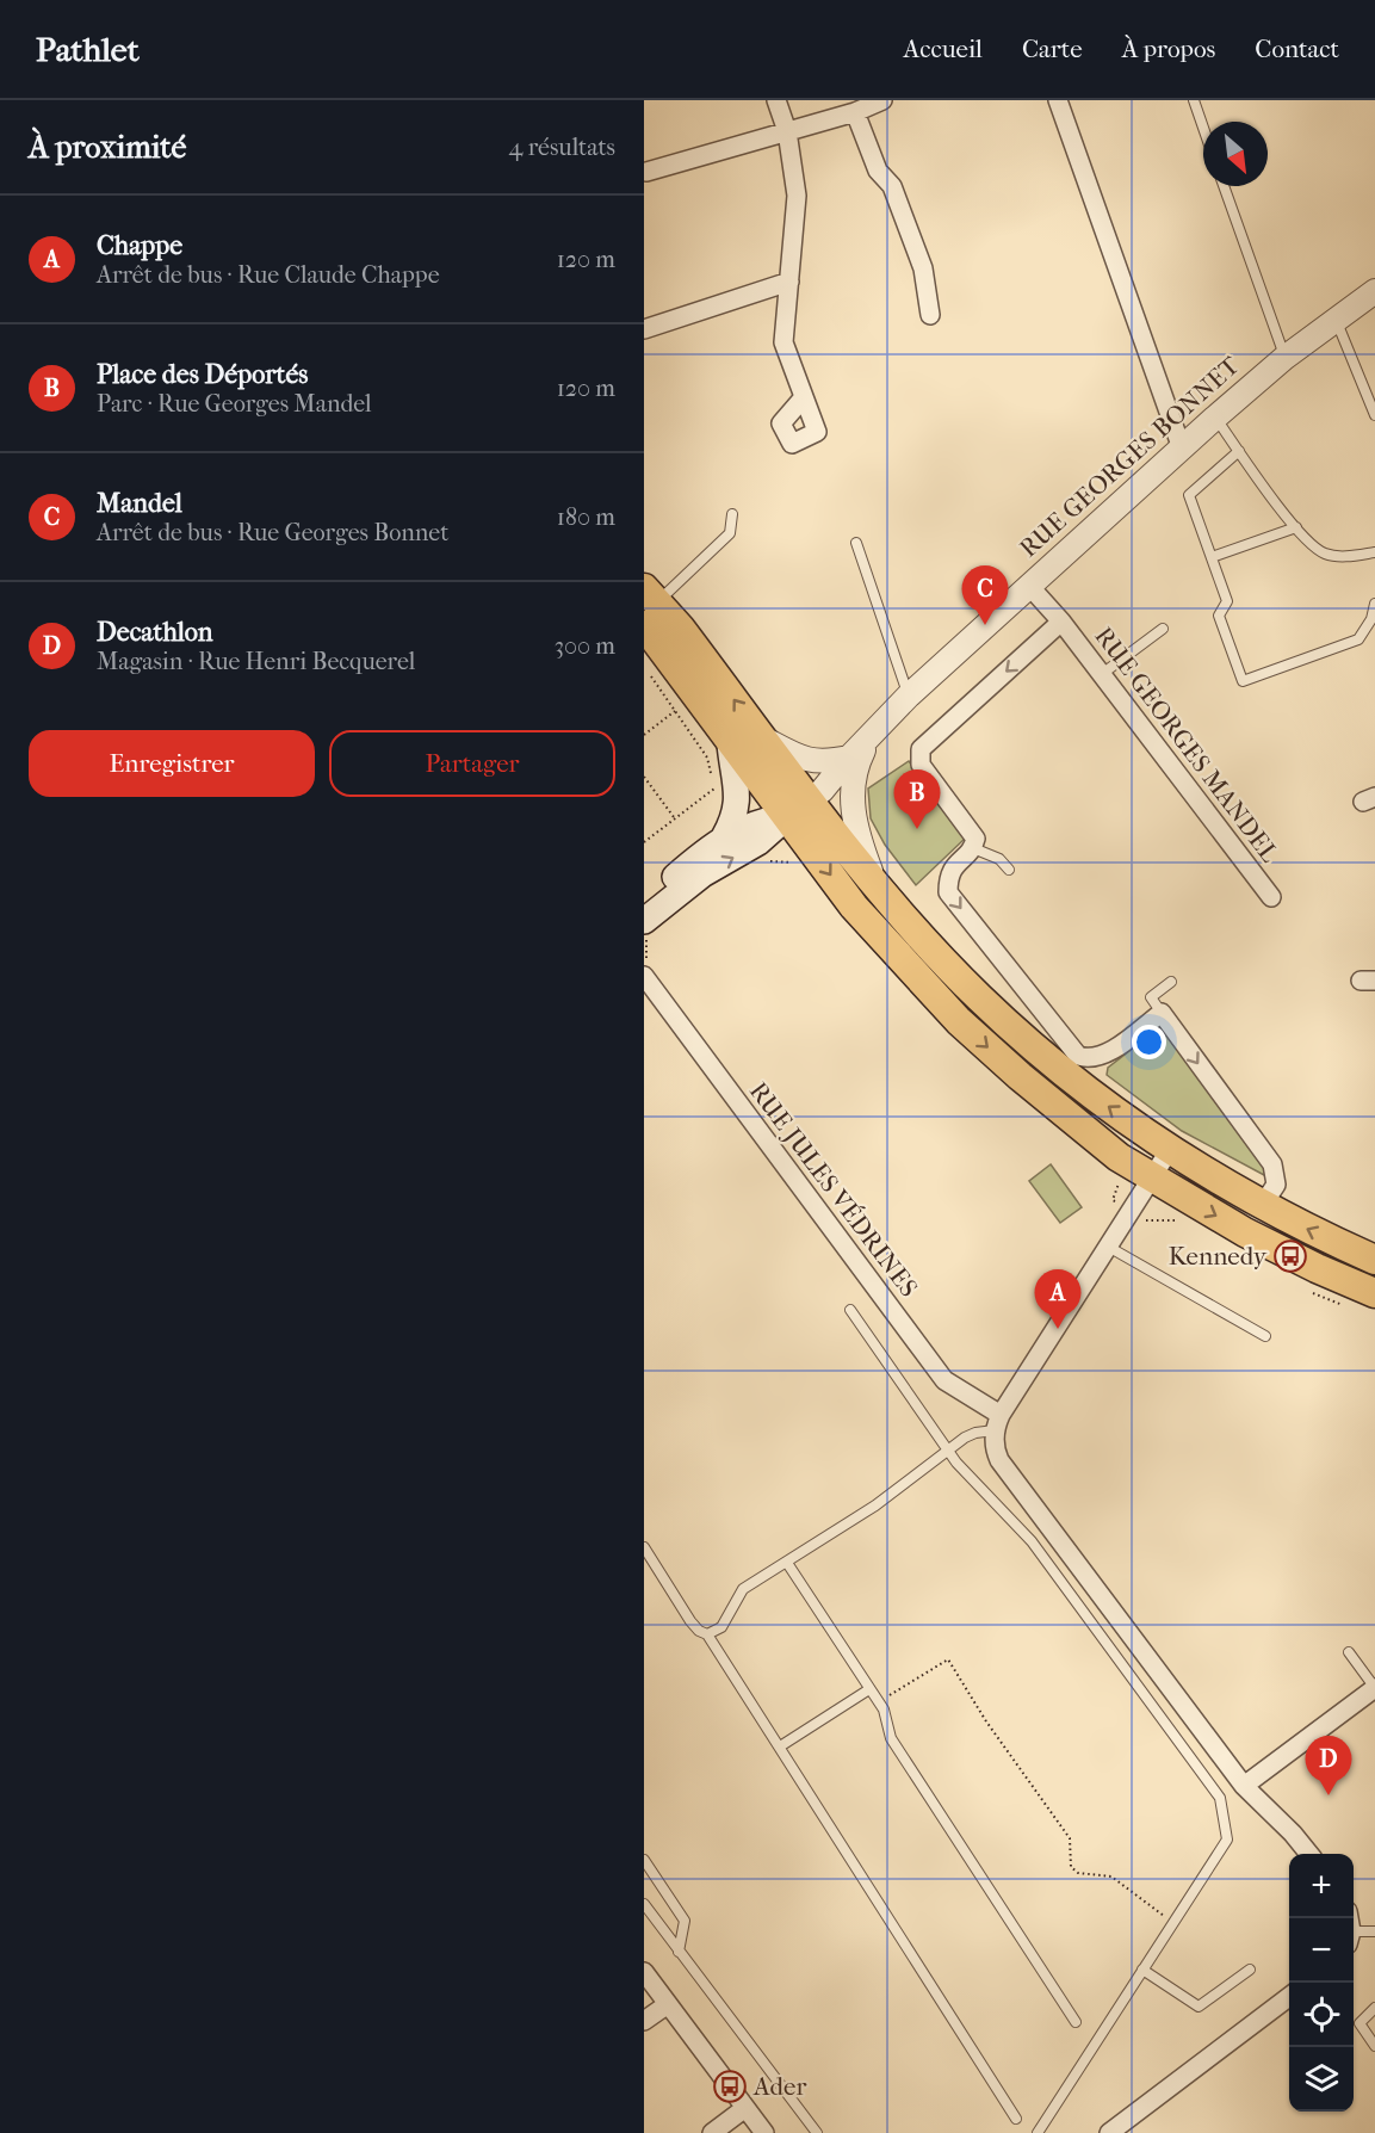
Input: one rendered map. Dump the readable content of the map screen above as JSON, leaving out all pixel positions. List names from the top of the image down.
{
  "streets": {
    "street": ["RUE GEORGES BONNET", "RUE GEORGES MANDEL", "RUE JULES VÉDRINES"]
  },
  "crossings": [
    ["RUE GEORGES BONNET", "RUE GEORGES MANDEL"]
  ],
  "places": {
    "bus stop": ["Kennedy", "Ader"]
  },
  "north": "bottom right",
  "page": {
    "header": "Pathlet",
    "nav": [
      "Accueil",
      "Carte",
      "À propos",
      "Contact"
    ],
    "heading": ["À proximité", "4 résultats"],
    "list": [
      {
        "mark": "A",
        "name": "Chappe",
        "note": "Arrêt de bus · Rue Claude Chappe",
        "value": "120 m"
      },
      {
        "mark": "B",
        "name": "Place des Déportés",
        "note": "Parc · Rue Georges Mandel",
        "value": "120 m"
      },
      {
        "mark": "C",
        "name": "Mandel",
        "note": "Arrêt de bus · Rue Georges Bonnet",
        "value": "180 m"
      },
      {
        "mark": "D",
        "name": "Decathlon",
        "note": "Magasin · Rue Henri Becquerel",
        "value": "300 m"
      }
    ],
    "pins": [
      "C",
      "B",
      "A",
      "D"
    ],
    "buttons": ["Enregistrer", "Partager"],
    "map_buttons": ["+", "−"]
  }
}
